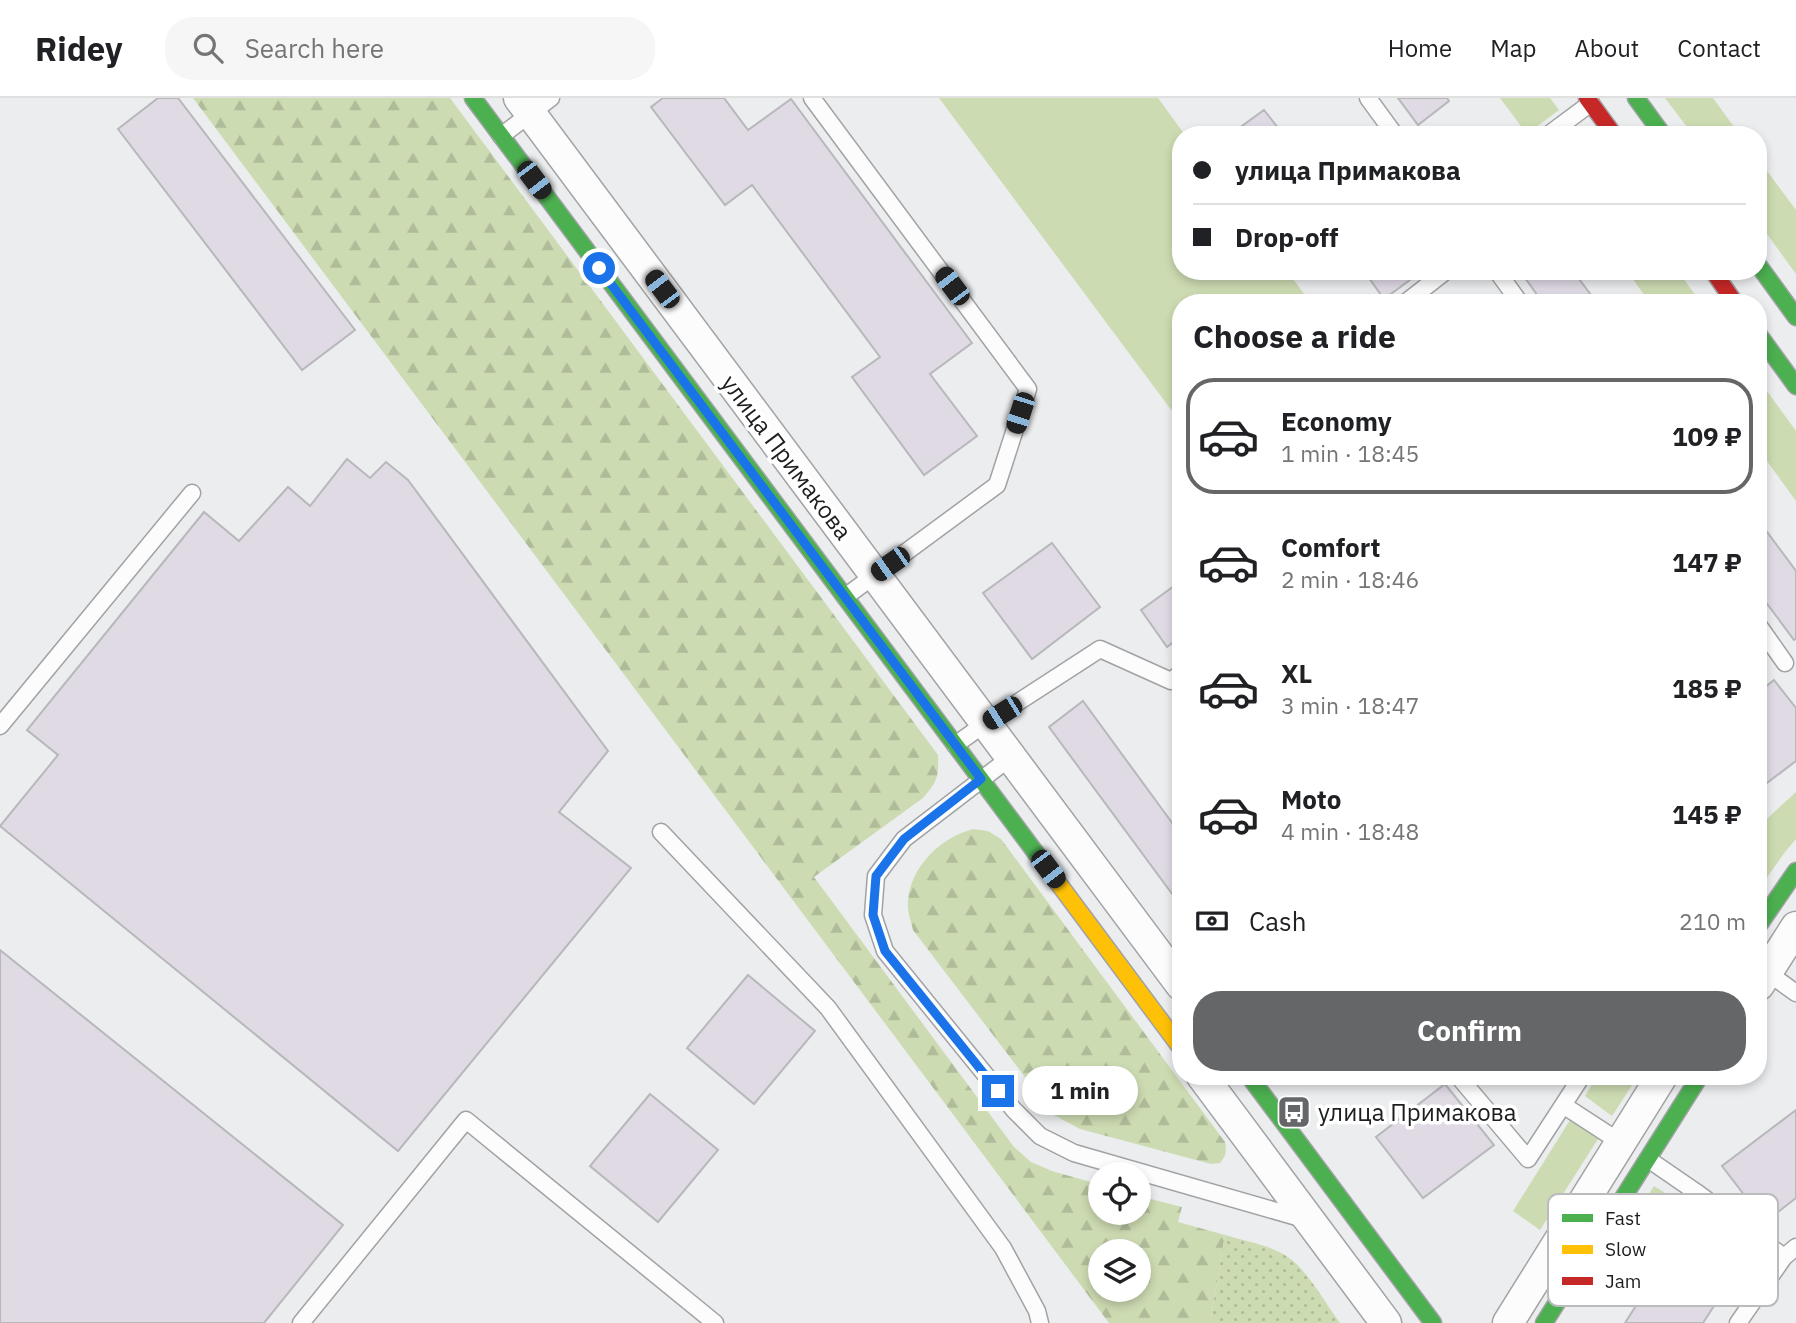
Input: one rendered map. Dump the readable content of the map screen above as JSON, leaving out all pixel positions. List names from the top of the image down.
{
  "streets": {
    "street": ["улица Примакова"]
  },
  "places": {
    "bus stop": ["улица Примакова"]
  },
  "legend": ["Fast", "Slow", "Jam"],
  "page": {
    "header": "Ridey",
    "search": "Search here",
    "nav": [
      "Home",
      "Map",
      "About",
      "Contact"
    ],
    "banner": ["улица Примакова", "Drop-off"],
    "heading": "Choose a ride",
    "list": [
      {
        "name": "Economy",
        "note": "1 min · 18:45",
        "value": "109 ₽"
      },
      {
        "name": "Comfort",
        "note": "2 min · 18:46",
        "value": "147 ₽"
      },
      {
        "name": "XL",
        "note": "3 min · 18:47",
        "value": "185 ₽"
      },
      {
        "name": "Moto",
        "note": "4 min · 18:48",
        "value": "145 ₽"
      }
    ],
    "pay": ["Cash", "210 m"],
    "buttons": "Confirm",
    "bubble": "1 min"
  }
}
